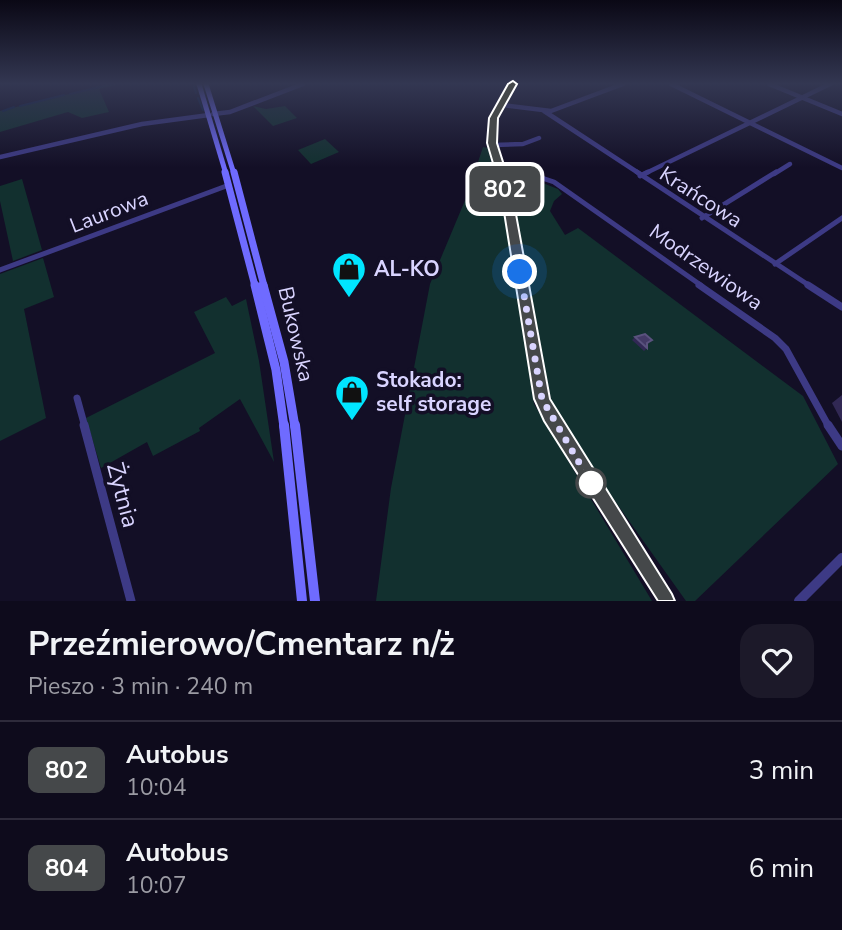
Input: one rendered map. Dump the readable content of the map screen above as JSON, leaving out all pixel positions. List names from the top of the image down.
{
  "streets": {
    "main road": ["Bukowska"],
    "street": [
      "Krańcowa",
      "Laurowa",
      "Modrzewiowa",
      "Żytnia"
    ]
  },
  "crossings": [
    ["Laurowa", "Bukowska"]
  ],
  "places": {
    "shop": ["AL-KO", "Stokado: self storage"]
  },
  "lines": ["bus line 802"],
  "page": {
    "on_map": "802",
    "heading": ["Przeźmierowo/Cmentarz n/ż", "Pieszo · 3 min · 240 m"],
    "list": [
      {
        "mark": "802",
        "name": "Autobus",
        "note": "10:04",
        "value": "3 min"
      },
      {
        "mark": "804",
        "name": "Autobus",
        "note": "10:07",
        "value": "6 min"
      }
    ]
  }
}
